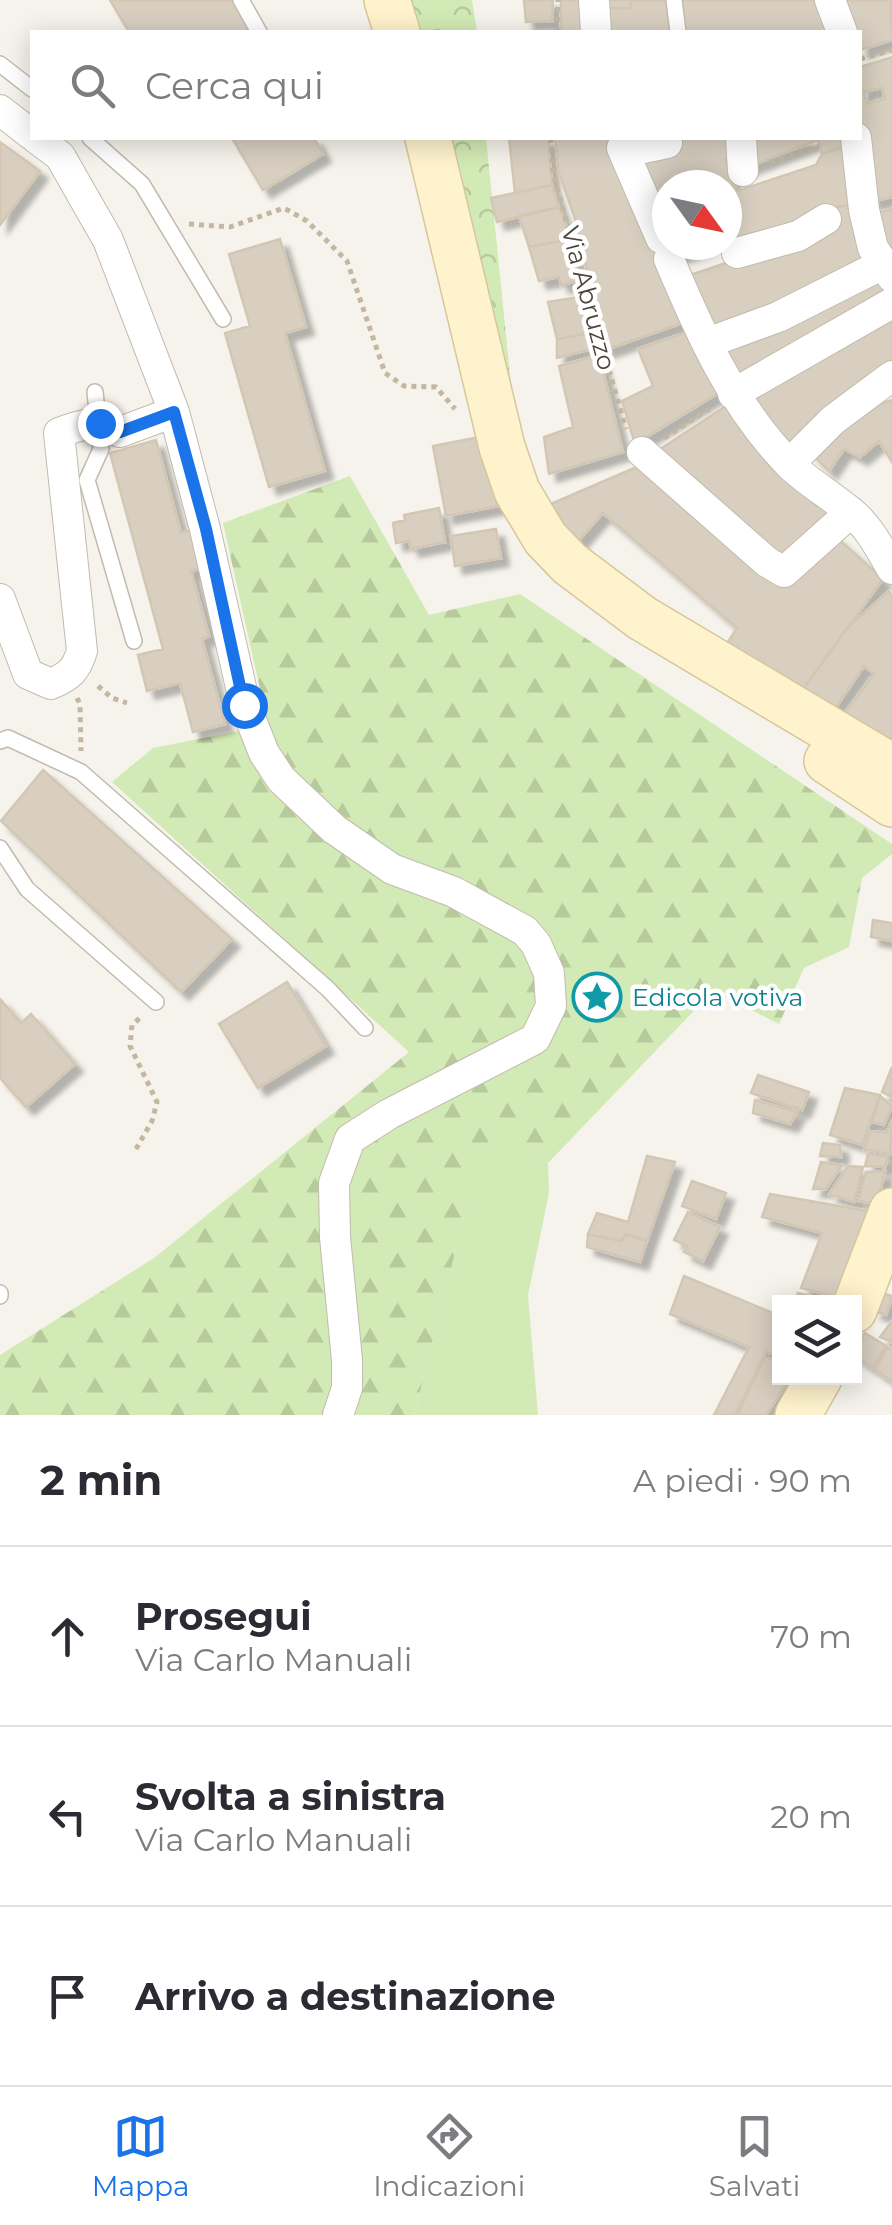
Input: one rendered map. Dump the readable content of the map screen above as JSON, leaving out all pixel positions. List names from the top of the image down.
{
  "streets": {
    "path": ["Via Abruzzo"]
  },
  "places": {
    "place": ["Edicola votiva"]
  },
  "north": "bottom right",
  "page": {
    "search": "Cerca qui",
    "heading": ["2 min", "A piedi · 90 m"],
    "list": [
      ["Prosegui", "Via Carlo Manuali", "70 m"],
      ["Svolta a sinistra", "Via Carlo Manuali", "20 m"],
      "Arrivo a destinazione"
    ],
    "nav": ["Mappa", "Indicazioni", "Salvati"]
  }
}
